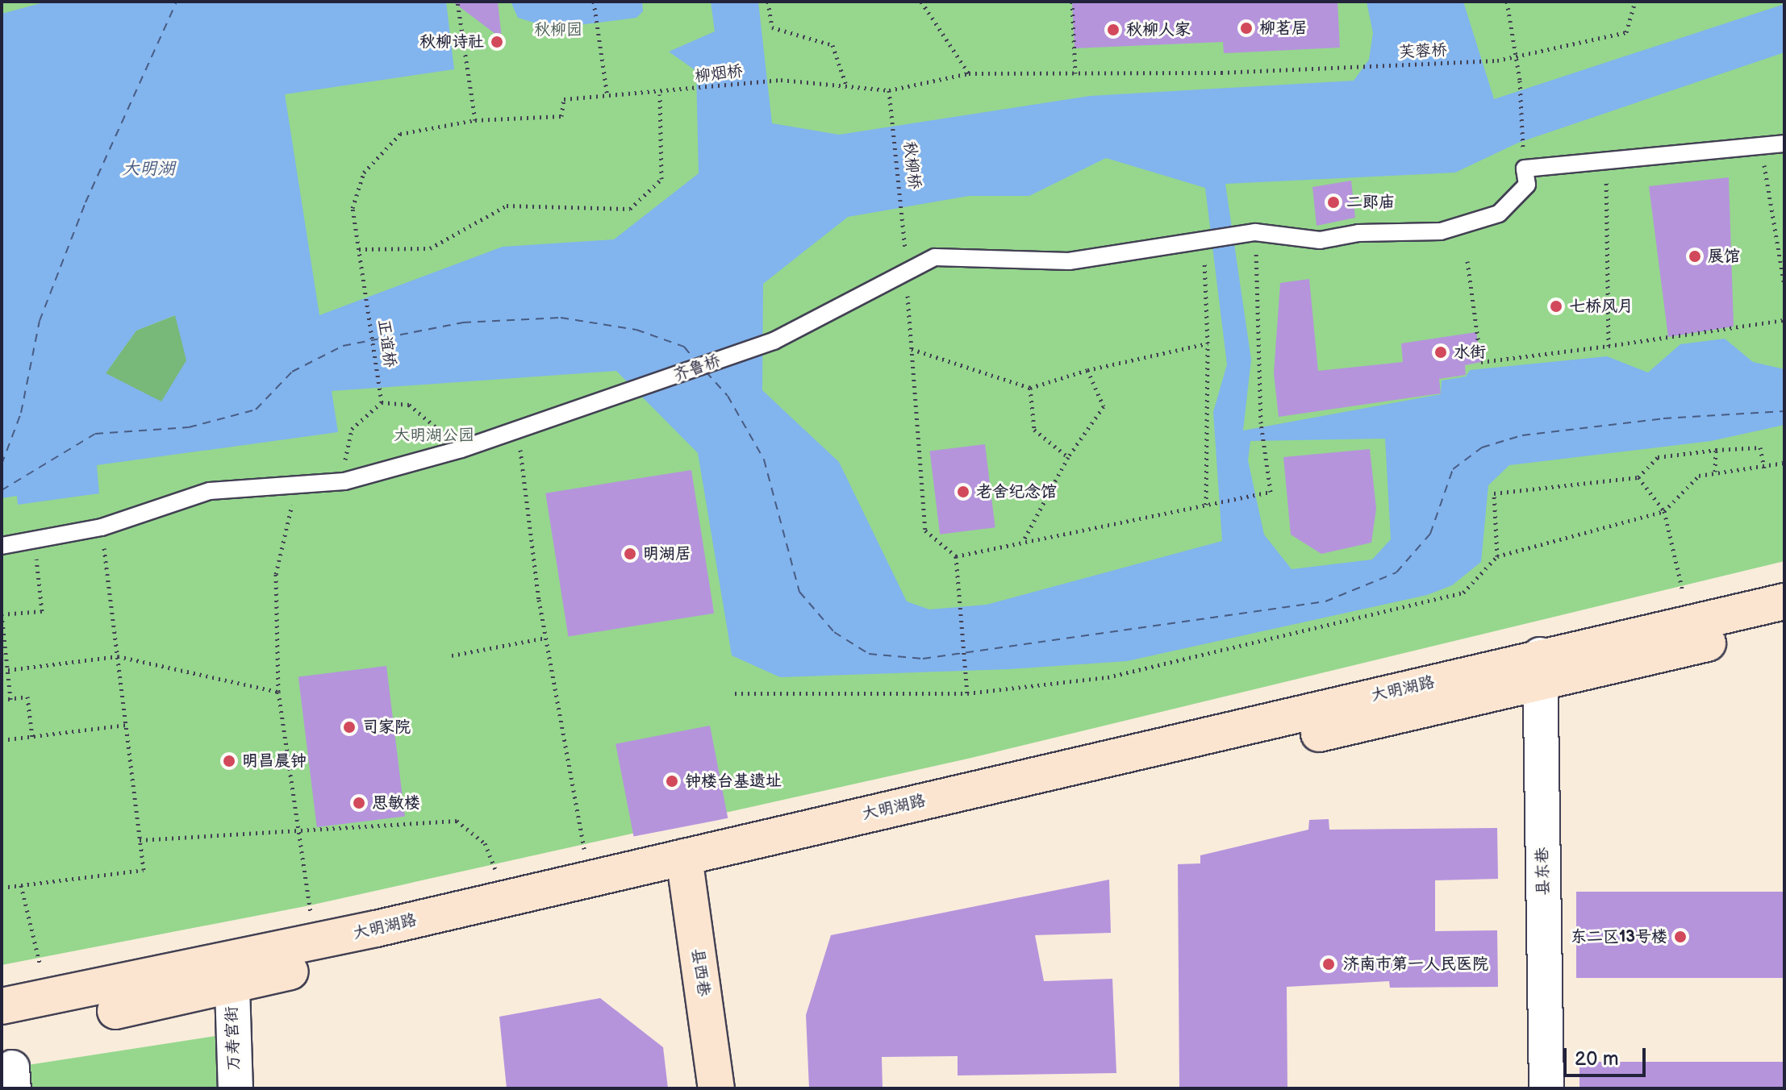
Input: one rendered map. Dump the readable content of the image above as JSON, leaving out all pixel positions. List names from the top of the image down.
{
  "streets": {
    "main road": ["大明湖路", "县西巷"],
    "street": ["县东巷", "万寿宫街"],
    "lane": ["齐鲁桥"],
    "path": [
      "芙蓉桥",
      "柳烟桥",
      "秋柳桥",
      "正谊桥"
    ]
  },
  "crossings": [
    ["芙蓉桥", "柳烟桥"],
    ["柳烟桥", "秋柳桥"],
    ["柳烟桥", "正谊桥"],
    ["大明湖路", "县东巷"],
    ["大明湖路", "县西巷"],
    ["大明湖路", "万寿宫街"]
  ],
  "water": ["大明湖"],
  "parks": ["秋柳园", "大明湖公园"],
  "places": [
    "柳茗居",
    "秋柳人家",
    "秋柳诗社",
    "二郎庙",
    "展馆",
    "七桥风月",
    "水街",
    "老舍纪念馆",
    "明湖居",
    "司家院",
    "明昌晨钟",
    "钟楼台基遗址",
    "思敏楼",
    "东二区13号楼",
    "济南市第一人民医院"
  ],
  "scale_bar": "20 m"
}
